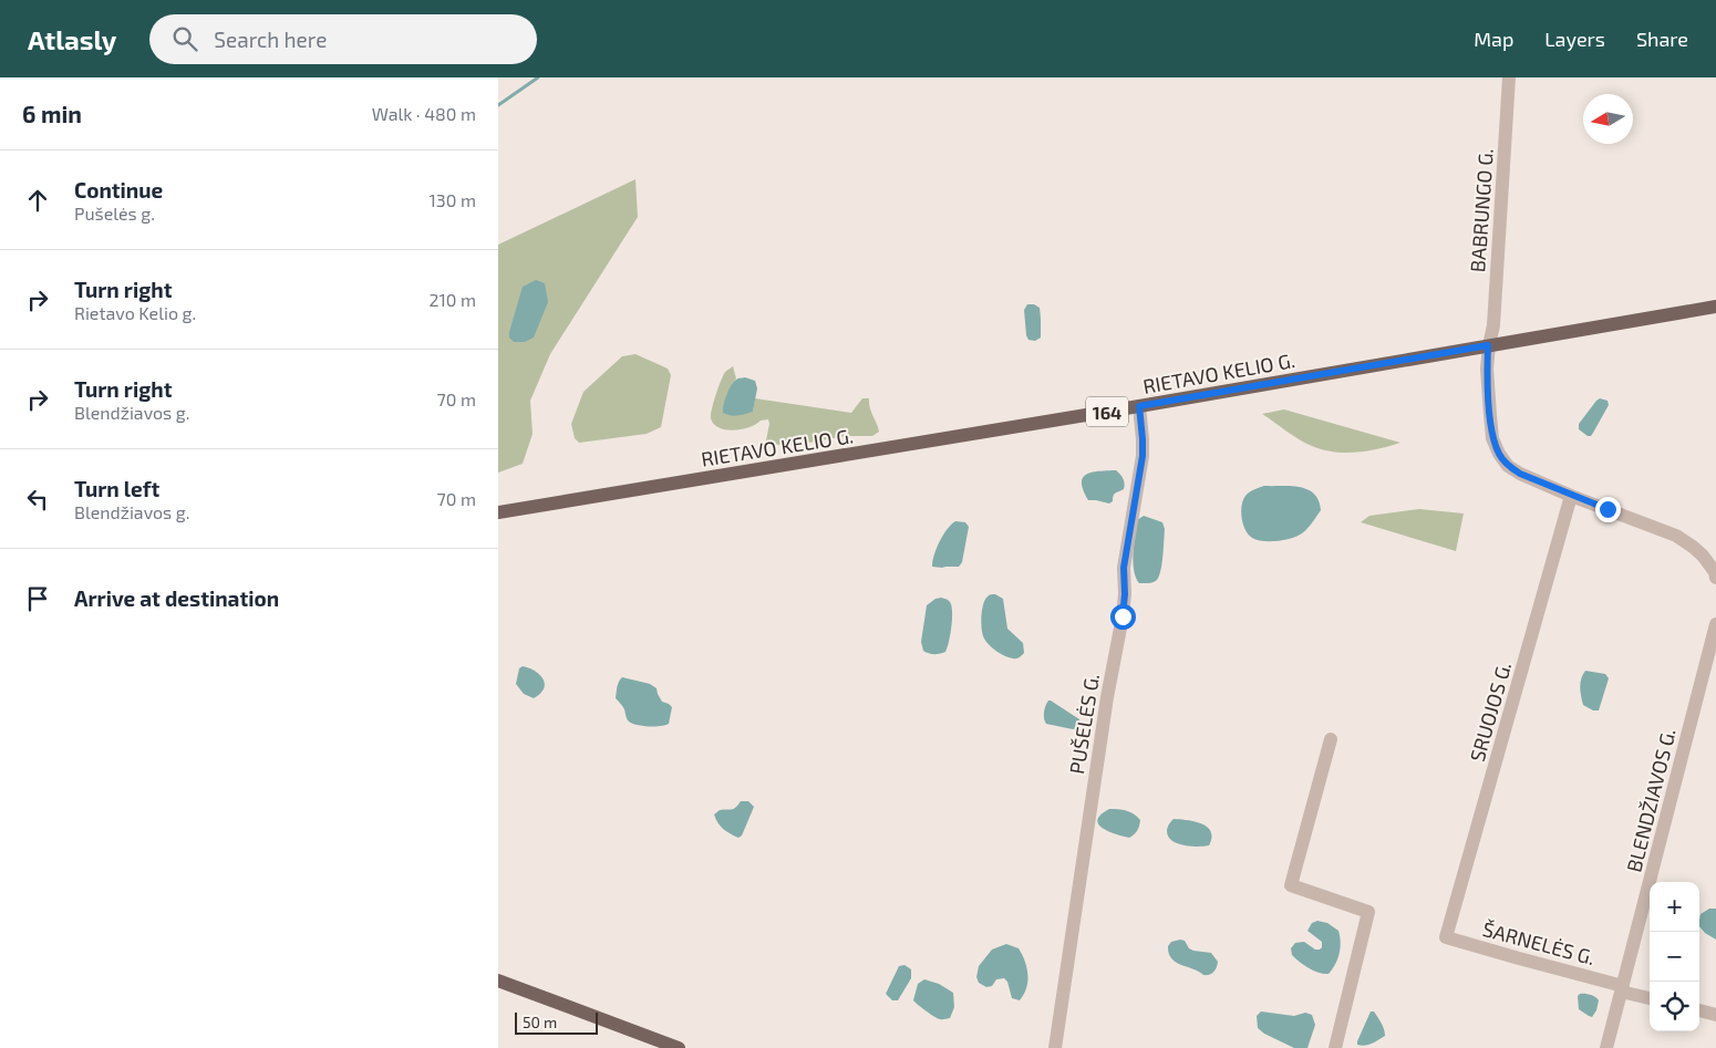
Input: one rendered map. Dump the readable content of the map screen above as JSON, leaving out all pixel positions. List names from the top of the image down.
{
  "streets": {
    "main road": ["RIETAVO KELIO G.", "164"],
    "street": [
      "BABRUNGO G.",
      "SRUOJOS G.",
      "PUŠELĖS G.",
      "BLENDŽIAVOS G.",
      "ŠARNELĖS G."
    ]
  },
  "crossings": [
    ["BABRUNGO G.", "RIETAVO KELIO G."],
    ["RIETAVO KELIO G.", "PUŠELĖS G."],
    ["SRUOJOS G.", "ŠARNELĖS G."],
    ["BLENDŽIAVOS G.", "ŠARNELĖS G."]
  ],
  "scale_bar": "50 m",
  "north": "left",
  "page": {
    "header": "Atlasly",
    "search": "Search here",
    "nav": ["Map", "Layers", "Share"],
    "heading": ["6 min", "Walk · 480 m"],
    "list": [
      ["Continue", "Pušelės g.", "130 m"],
      ["Turn right", "Rietavo Kelio g.", "210 m"],
      ["Turn right", "Blendžiavos g.", "70 m"],
      ["Turn left", "Blendžiavos g.", "70 m"],
      "Arrive at destination"
    ],
    "map_buttons": ["+", "−"],
    "scale": "50 m"
  }
}
